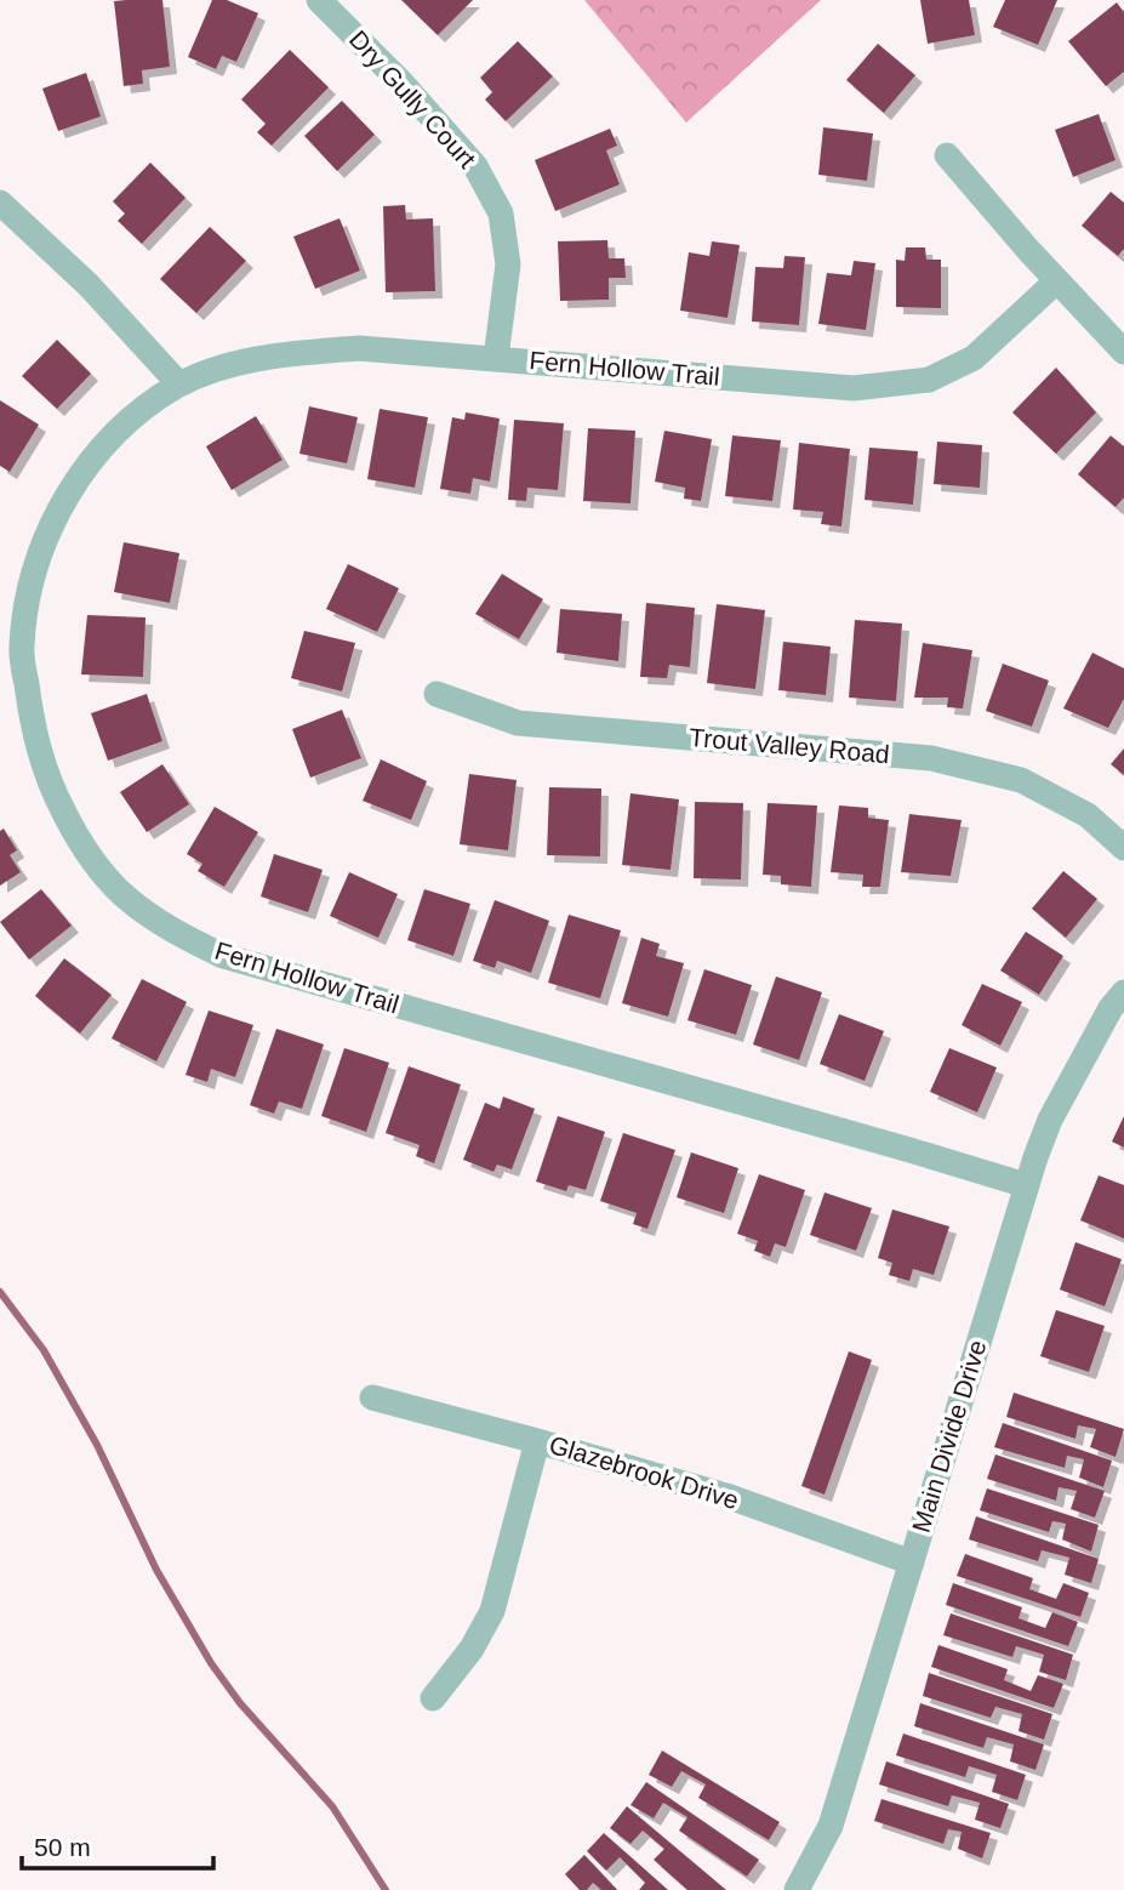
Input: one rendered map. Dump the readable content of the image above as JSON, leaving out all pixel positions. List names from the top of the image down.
{
  "streets": {
    "street": [
      "Dry Gully Court",
      "Fern Hollow Trail",
      "Trout Valley Road",
      "Main Divide Drive",
      "Glazebrook Drive"
    ]
  },
  "crossings": [
    ["Dry Gully Court", "Fern Hollow Trail"],
    ["Fern Hollow Trail", "Main Divide Drive"],
    ["Main Divide Drive", "Glazebrook Drive"]
  ],
  "scale_bar": "50 m"
}
